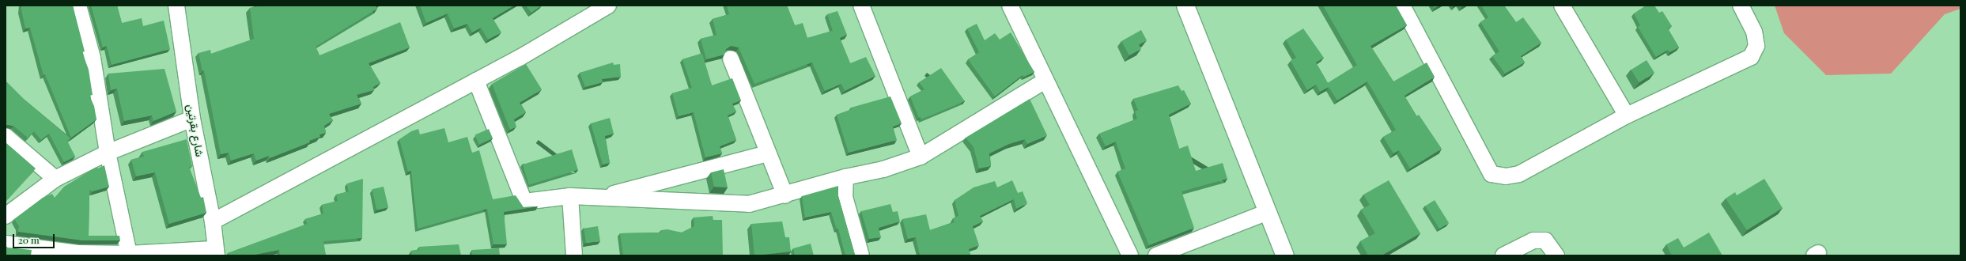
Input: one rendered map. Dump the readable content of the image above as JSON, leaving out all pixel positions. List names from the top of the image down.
{
  "streets": {
    "street": ["شارع بقرتين"]
  },
  "scale_bar": "20 m"
}
